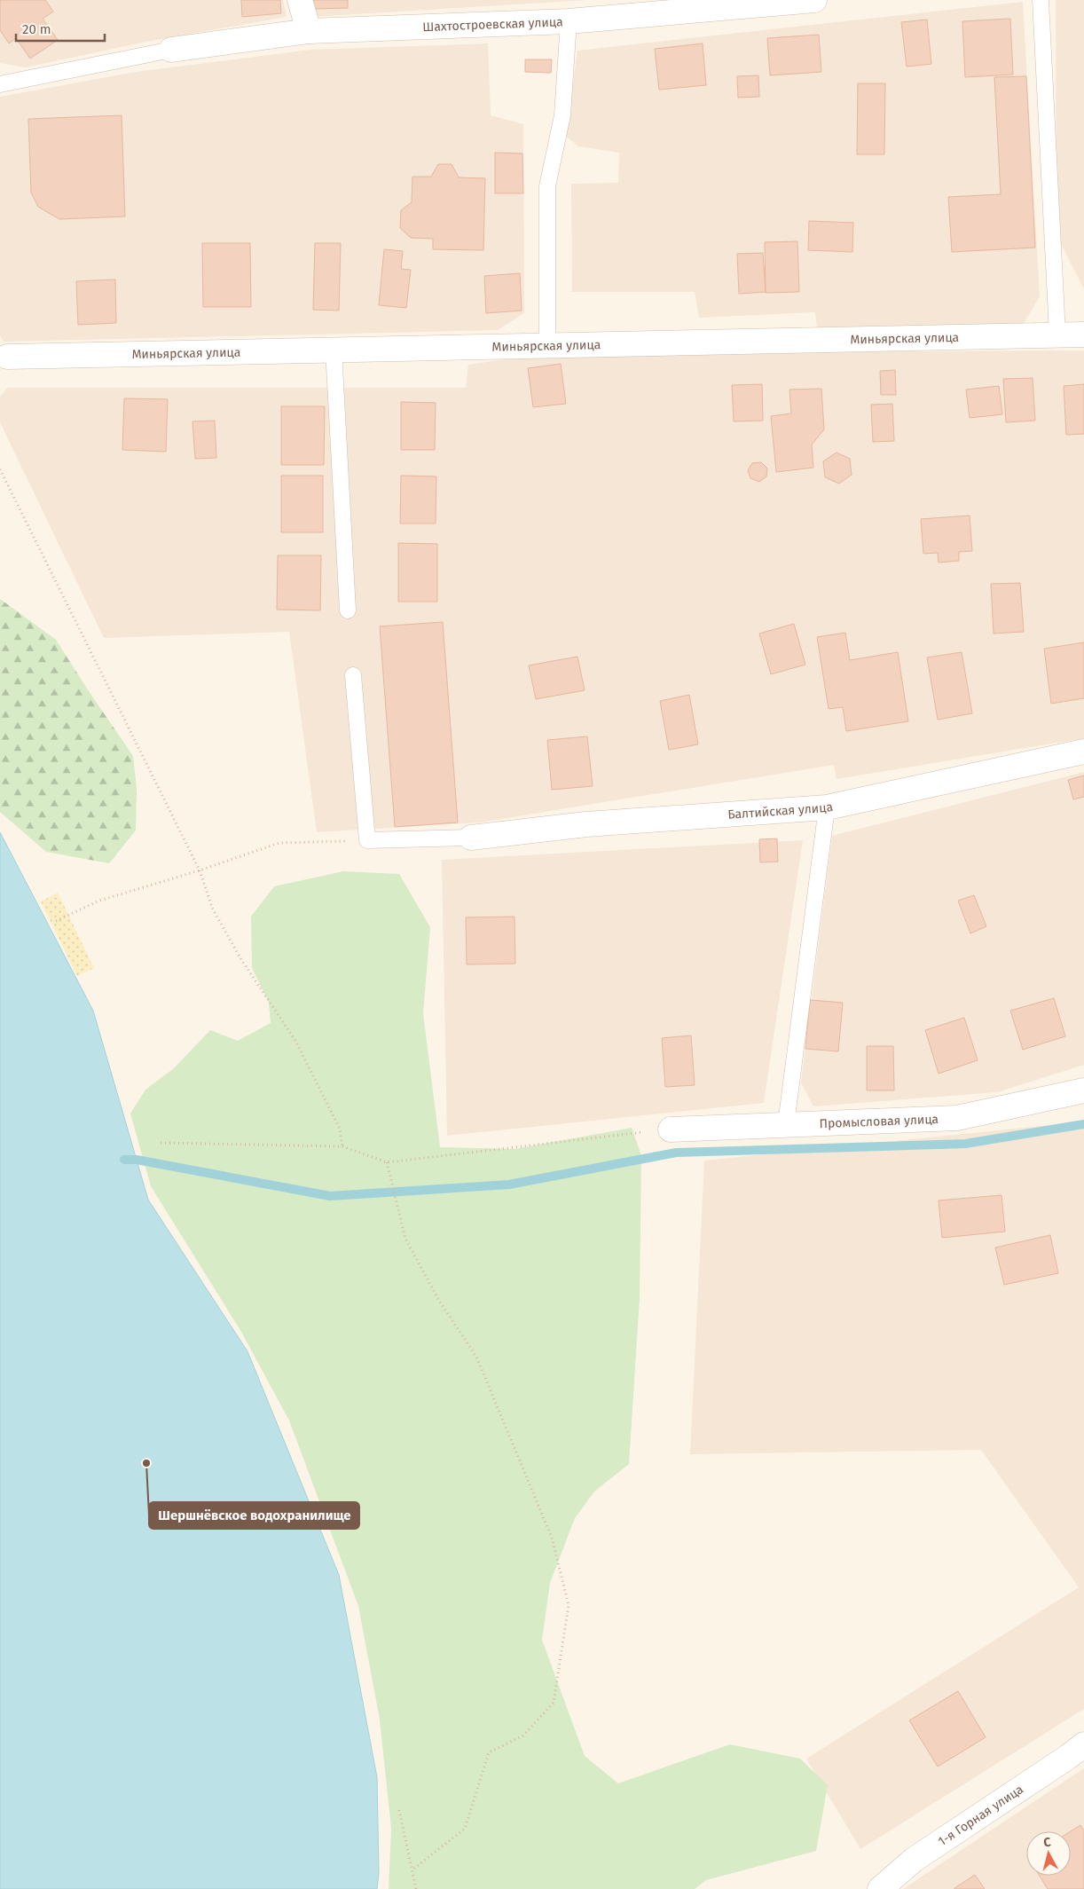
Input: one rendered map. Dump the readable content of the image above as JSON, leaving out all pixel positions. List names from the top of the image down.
{
  "streets": {
    "street": [
      "Шахтостроевская улица",
      "Миньярская улица",
      "Балтийская улица",
      "Промысловая улица",
      "1-я Горная улица"
    ]
  },
  "places": ["Шершнёвское водохранилище"],
  "scale_bar": "20 m",
  "north": "top"
}
